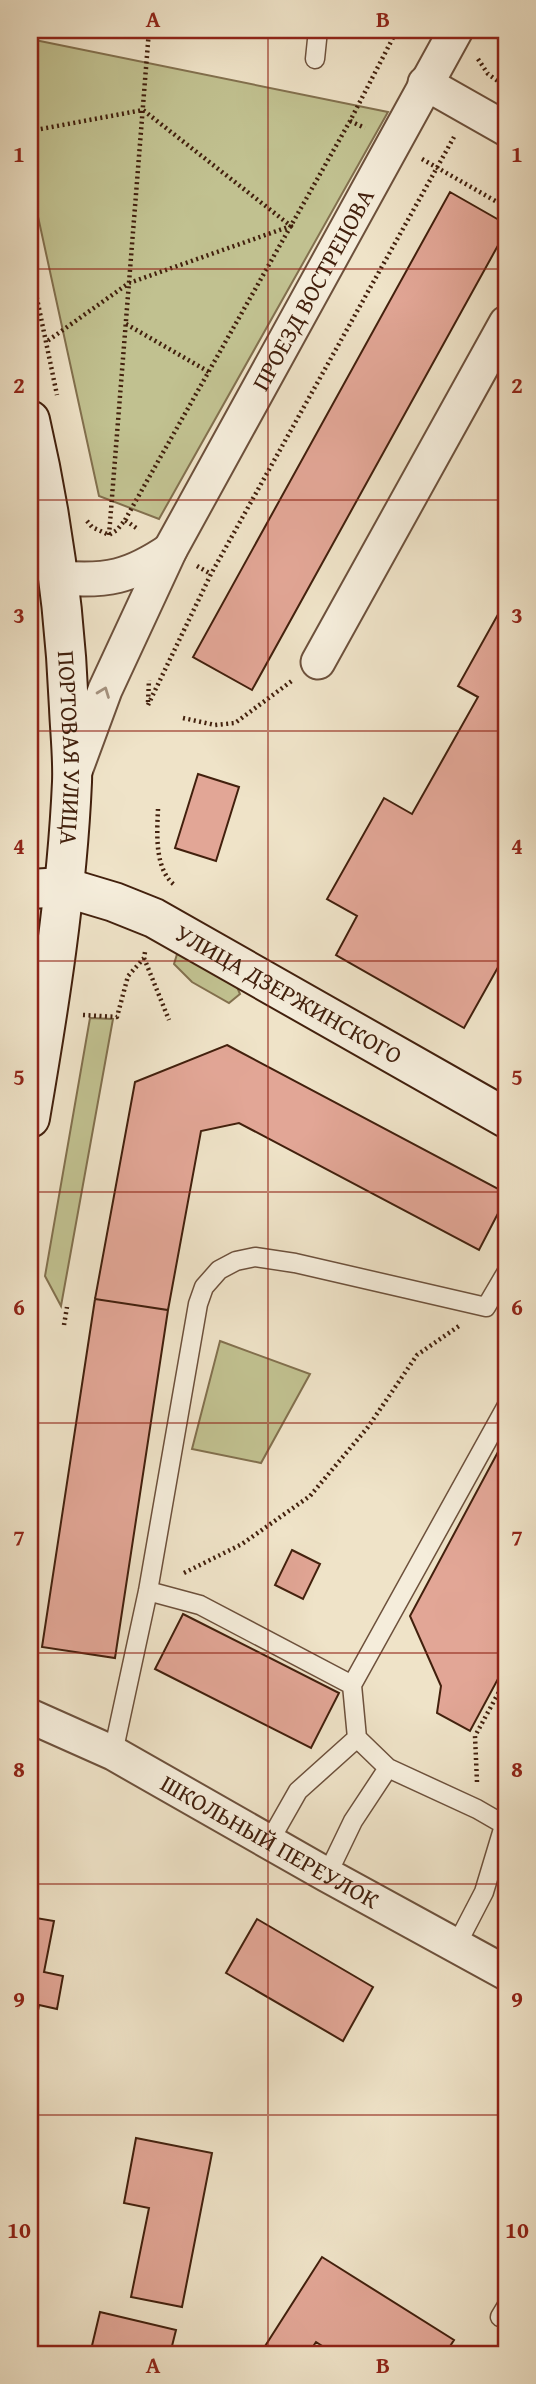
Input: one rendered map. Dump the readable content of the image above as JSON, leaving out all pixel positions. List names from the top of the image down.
{
  "streets": {
    "main road": ["ПОРТОВАЯ УЛИЦА", "УЛИЦА ДЗЕРЖИНСКОГО"],
    "street": ["ПРОЕЗД ВОСТРЕЦОВА", "ШКОЛЬНЫЙ ПЕРЕУЛОК"]
  },
  "crossings": [
    ["ПРОЕЗД ВОСТРЕЦОВА", "ПОРТОВАЯ УЛИЦА"],
    ["ПОРТОВАЯ УЛИЦА", "УЛИЦА ДЗЕРЖИНСКОГО"]
  ],
  "grid": {
    "columns": ["A", "B"],
    "rows": [
      "1",
      "2",
      "3",
      "4",
      "5",
      "6",
      "7",
      "8",
      "9",
      "10"
    ]
  }
}
